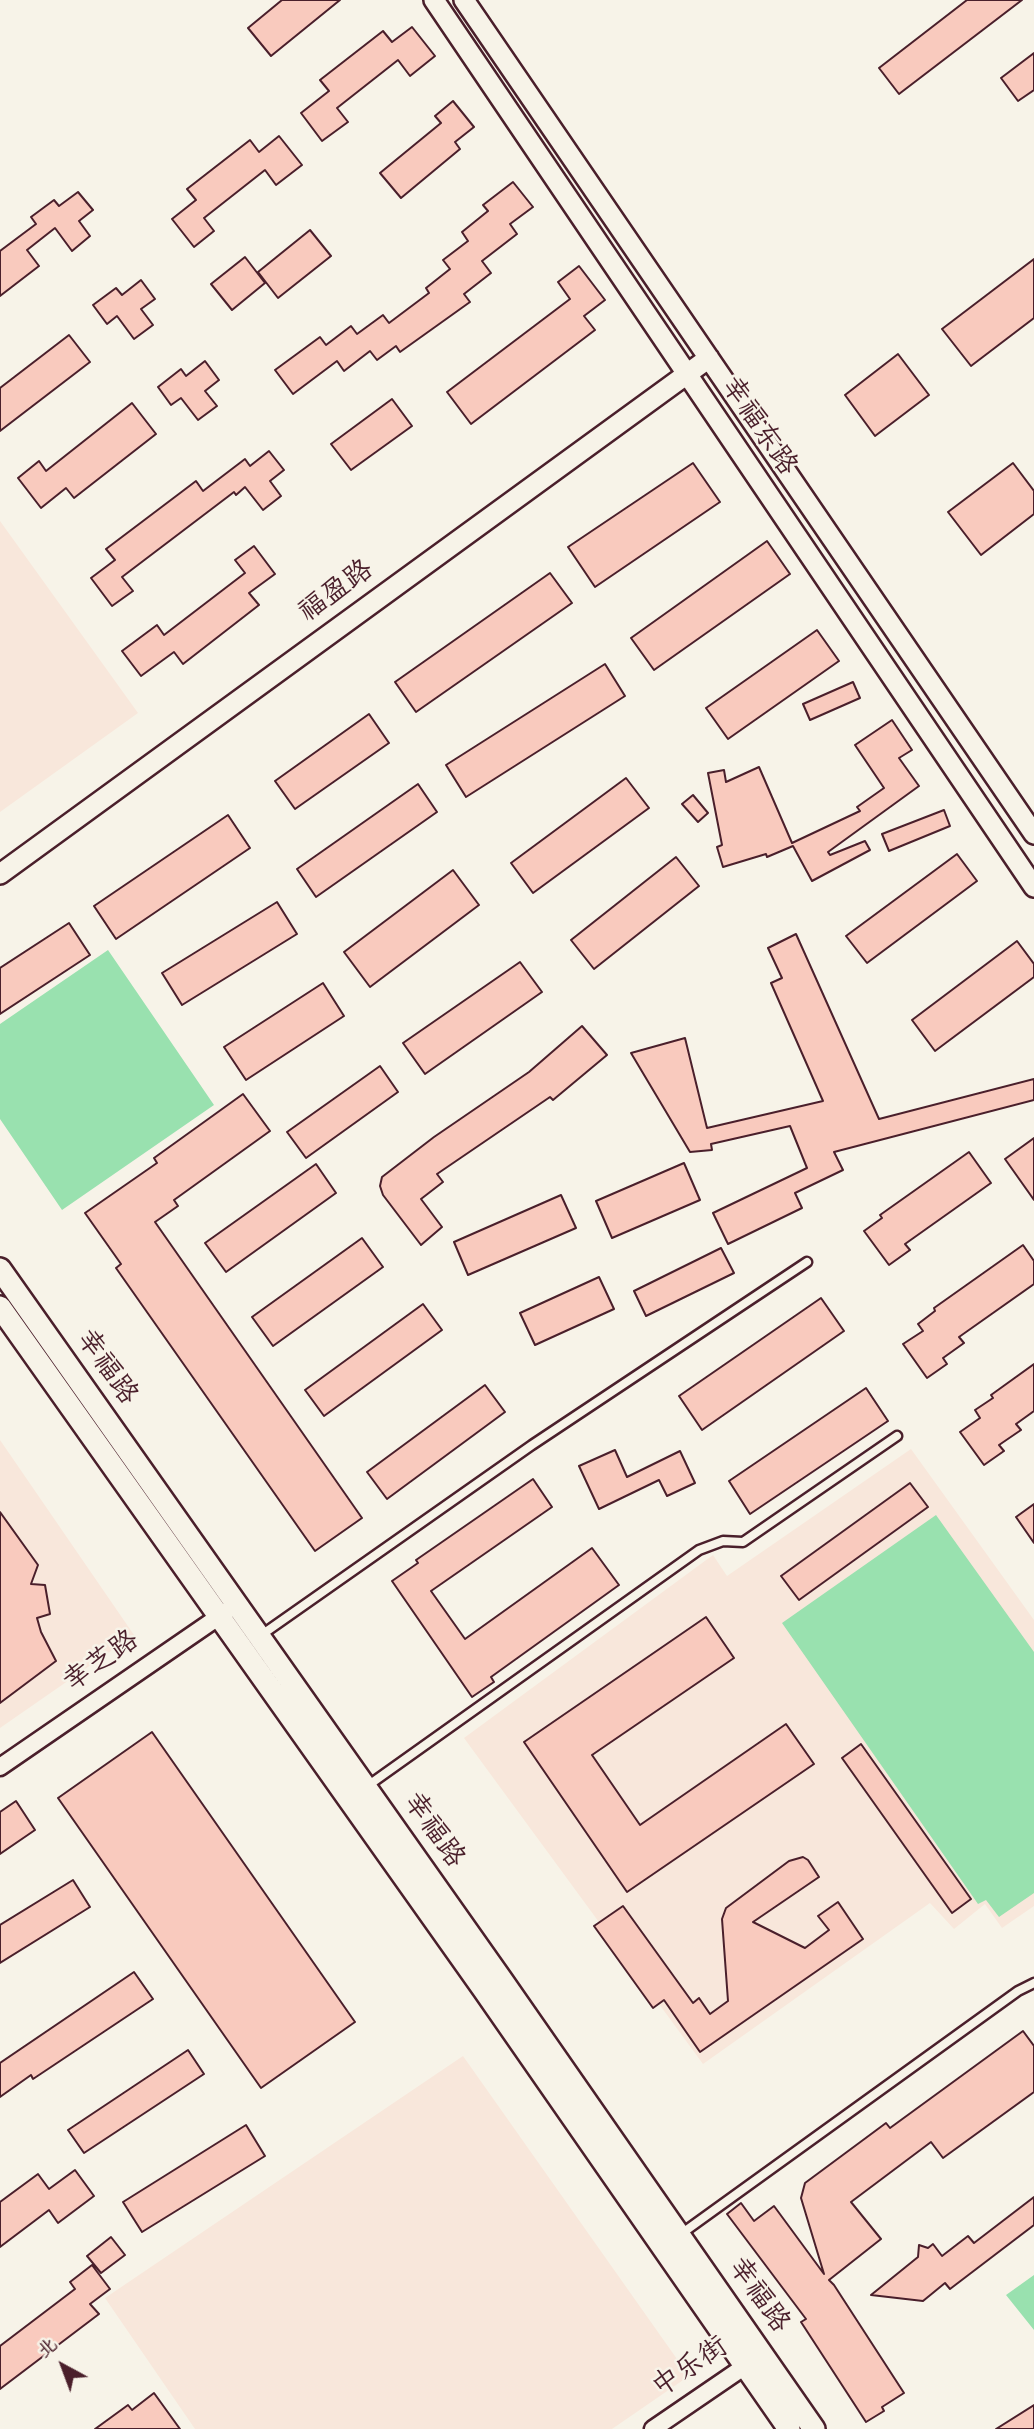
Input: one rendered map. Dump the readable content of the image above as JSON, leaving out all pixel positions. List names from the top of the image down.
{
  "streets": {
    "main road": ["幸福路"],
    "street": [
      "幸福东路",
      "福盈路",
      "幸芝路",
      "中乐街"
    ]
  },
  "crossings": [
    ["幸福东路", "福盈路"],
    ["幸福路", "幸芝路"],
    ["幸福路", "中乐街"]
  ],
  "north": "top left"
}
